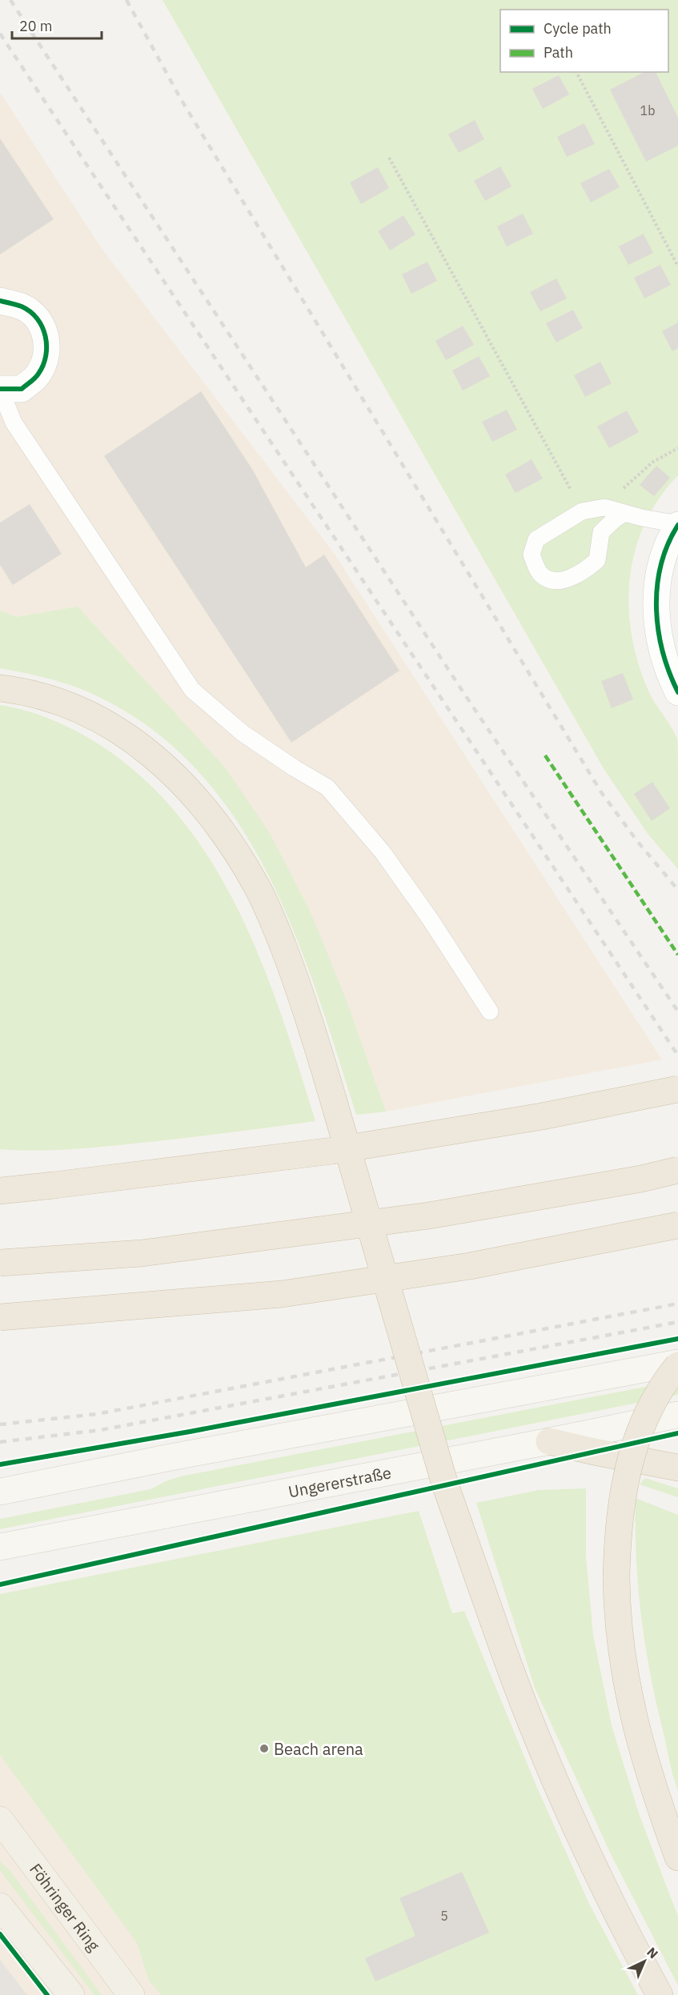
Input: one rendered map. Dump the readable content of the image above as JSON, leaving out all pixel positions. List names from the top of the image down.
{
  "streets": {
    "main road": ["Ungererstraße", "Föhringer Ring"]
  },
  "places": ["Beach arena"],
  "house_numbers": ["1b", "5"],
  "legend": ["Cycle path", "Path"],
  "scale_bar": "20 m",
  "north": "top right"
}
